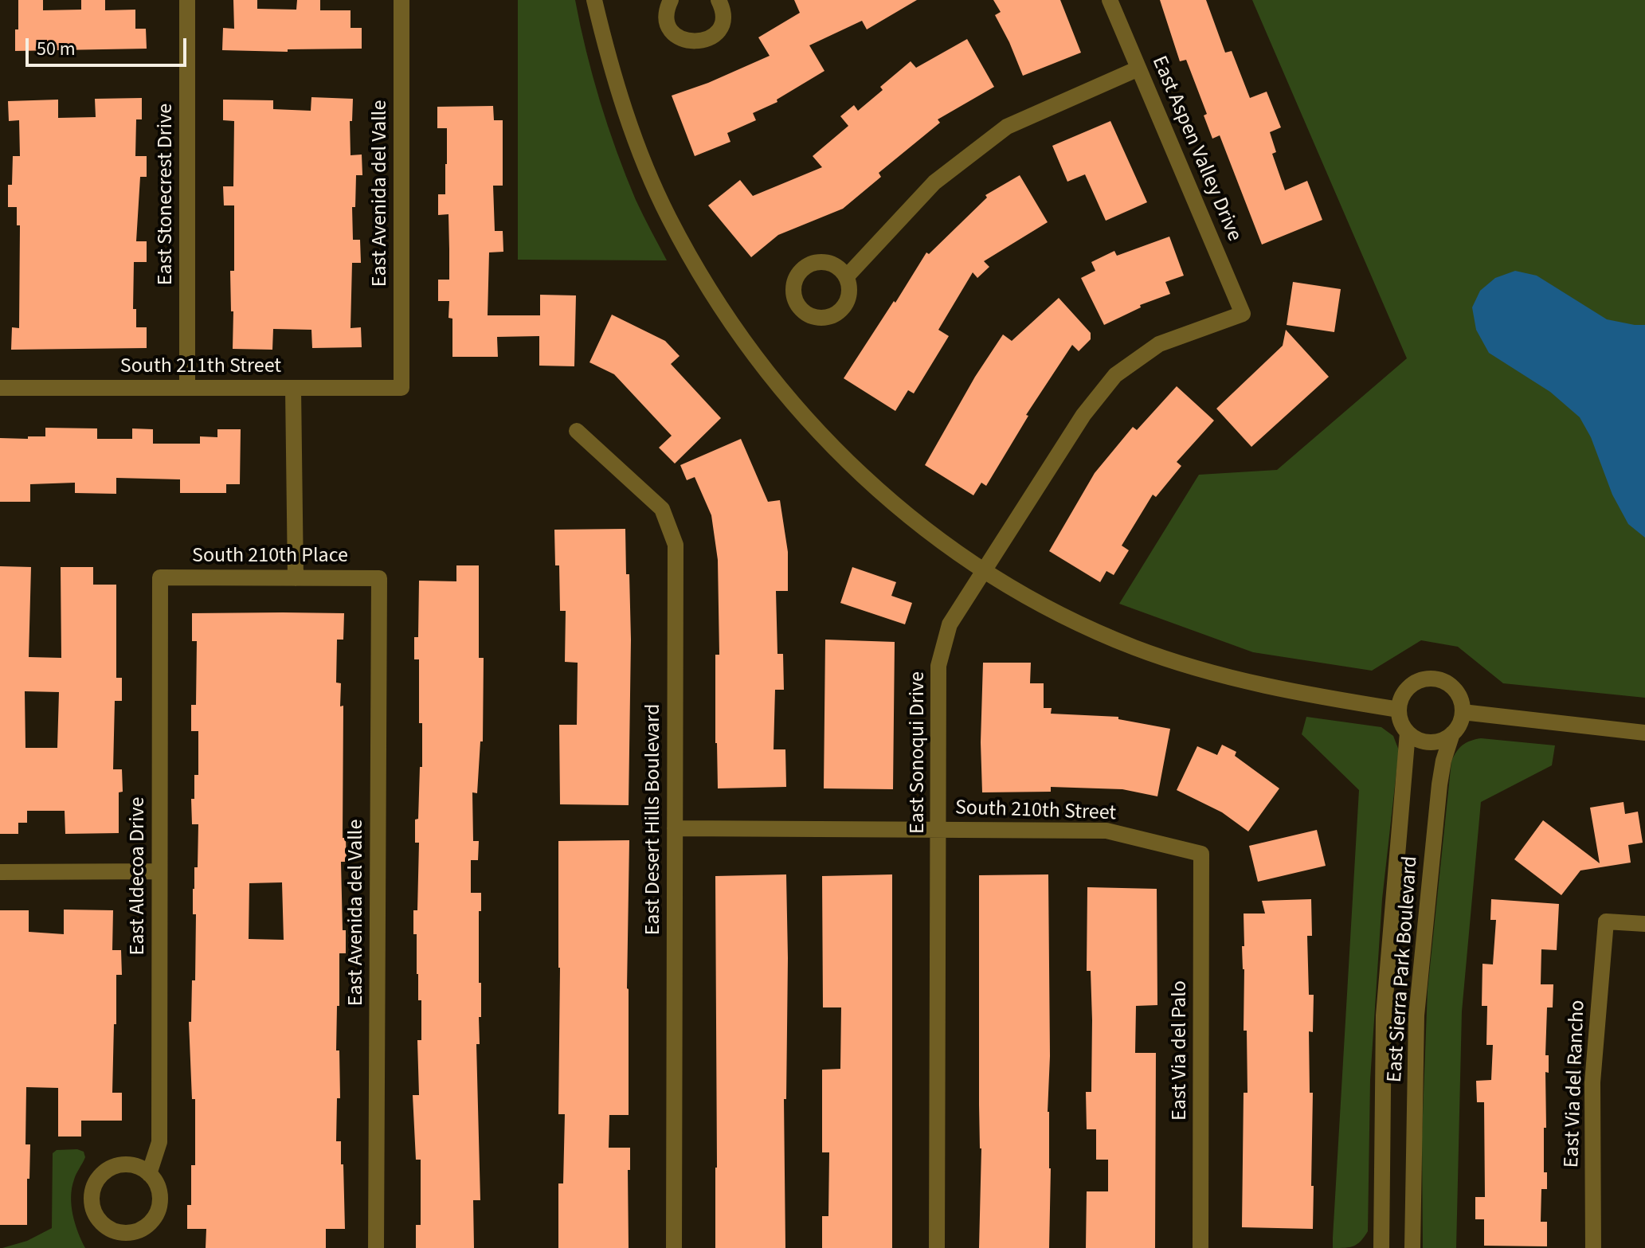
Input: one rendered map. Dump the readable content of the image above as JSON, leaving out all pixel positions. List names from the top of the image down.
{
  "streets": {
    "street": [
      "East Aspen Valley Drive",
      "East Avenida del Valle",
      "East Stonecrest Drive",
      "South 211th Street",
      "South 210th Place",
      "East Sonoqui Drive",
      "South 210th Street",
      "East Desert Hills Boulevard",
      "East Aldecoa Drive",
      "East Sierra Park Boulevard",
      "East Via del Palo",
      "East Via del Rancho"
    ]
  },
  "crossings": [
    ["East Aspen Valley Drive", "East Sonoqui Drive"],
    ["East Avenida del Valle", "South 211th Street"],
    ["East Avenida del Valle", "South 210th Place"],
    ["East Stonecrest Drive", "South 211th Street"],
    ["South 210th Place", "East Aldecoa Drive"],
    ["East Sonoqui Drive", "South 210th Street"],
    ["South 210th Street", "East Desert Hills Boulevard"],
    ["South 210th Street", "East Via del Palo"]
  ],
  "scale_bar": "50 m"
}
